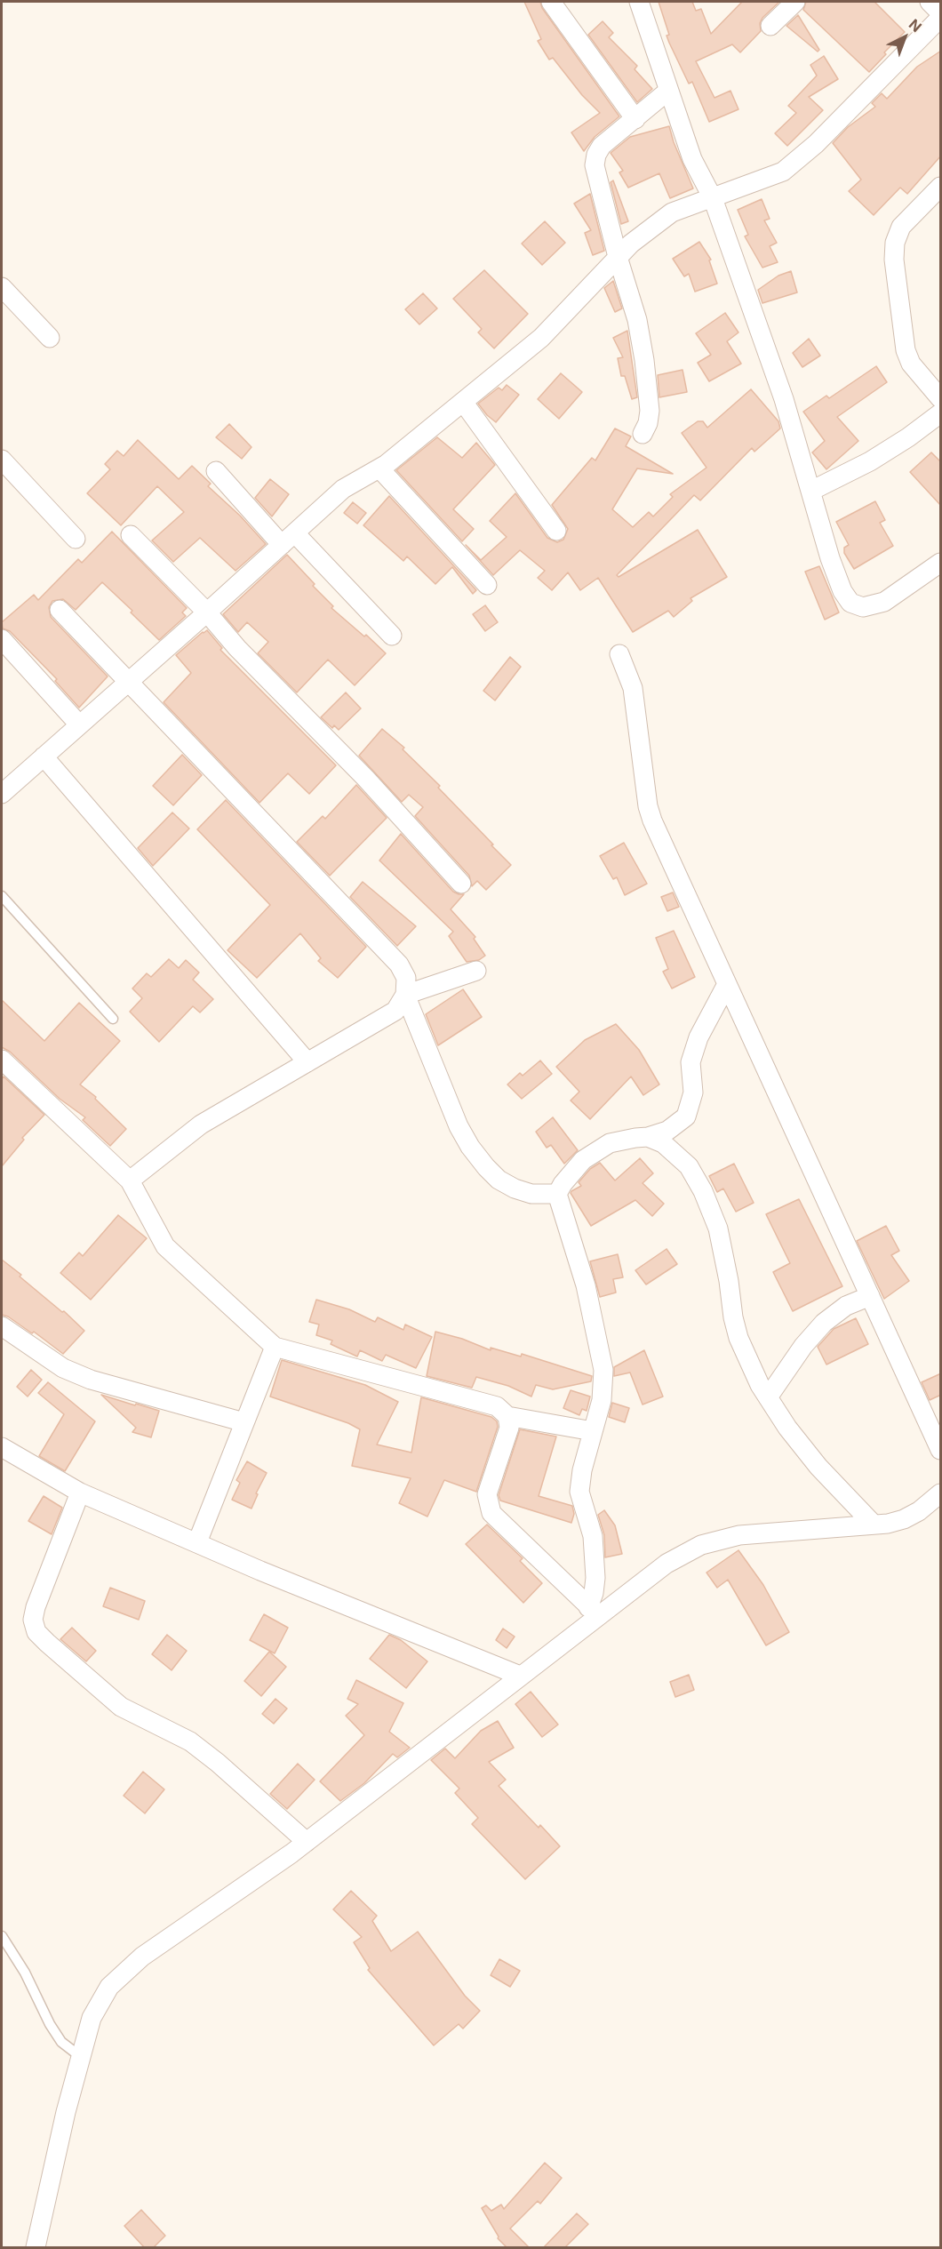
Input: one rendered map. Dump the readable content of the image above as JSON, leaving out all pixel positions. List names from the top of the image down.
{
  "north": "top right"
}
